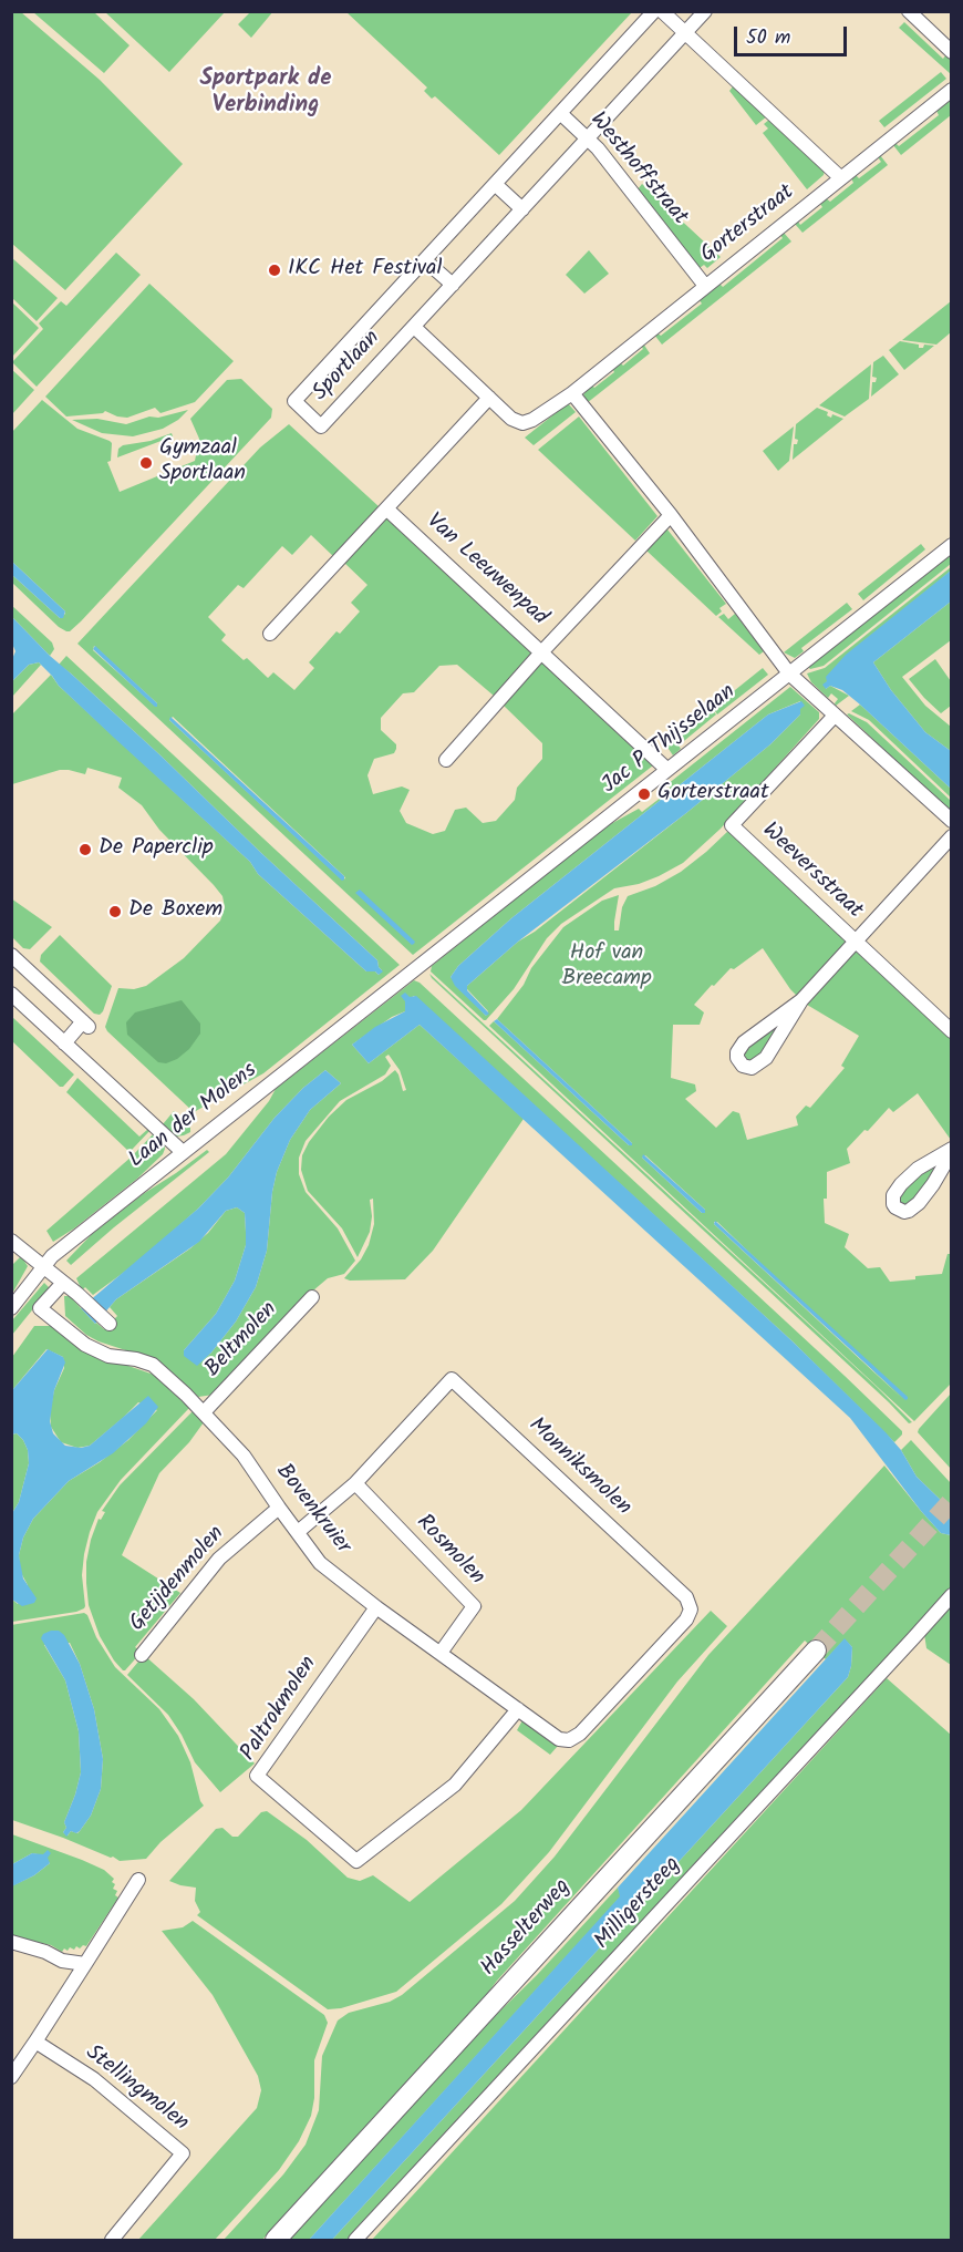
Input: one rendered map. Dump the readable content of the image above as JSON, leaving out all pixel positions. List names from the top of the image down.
{
  "streets": {
    "main road": ["Hasselterweg"],
    "street": [
      "Westhoffstraat",
      "Gorterstraat",
      "Sportlaan",
      "Van Leeuwenpad",
      "Jac P Thijsselaan",
      "Weeversstraat",
      "Laan der Molens",
      "Beltmolen",
      "Monniksmolen",
      "Bovenkruier",
      "Rosmolen",
      "Getijdenmolen",
      "Paltrokmolen",
      "Milligersteeg",
      "Stellingmolen"
    ]
  },
  "crossings": [
    ["Westhoffstraat", "Gorterstraat"],
    ["Westhoffstraat", "Sportlaan"],
    ["Van Leeuwenpad", "Jac P Thijsselaan"],
    ["Jac P Thijsselaan", "Laan der Molens"],
    ["Beltmolen", "Bovenkruier"],
    ["Monniksmolen", "Bovenkruier"],
    ["Monniksmolen", "Rosmolen"],
    ["Bovenkruier", "Rosmolen"],
    ["Bovenkruier", "Getijdenmolen"],
    ["Bovenkruier", "Paltrokmolen"]
  ],
  "districts": ["Sportpark de Verbinding"],
  "parks": ["Hof van Breecamp"],
  "places": [
    "IKC Het Festival",
    "Gymzaal Sportlaan",
    "Gorterstraat",
    "De Paperclip",
    "De Boxem"
  ],
  "scale_bar": "50 m"
}
